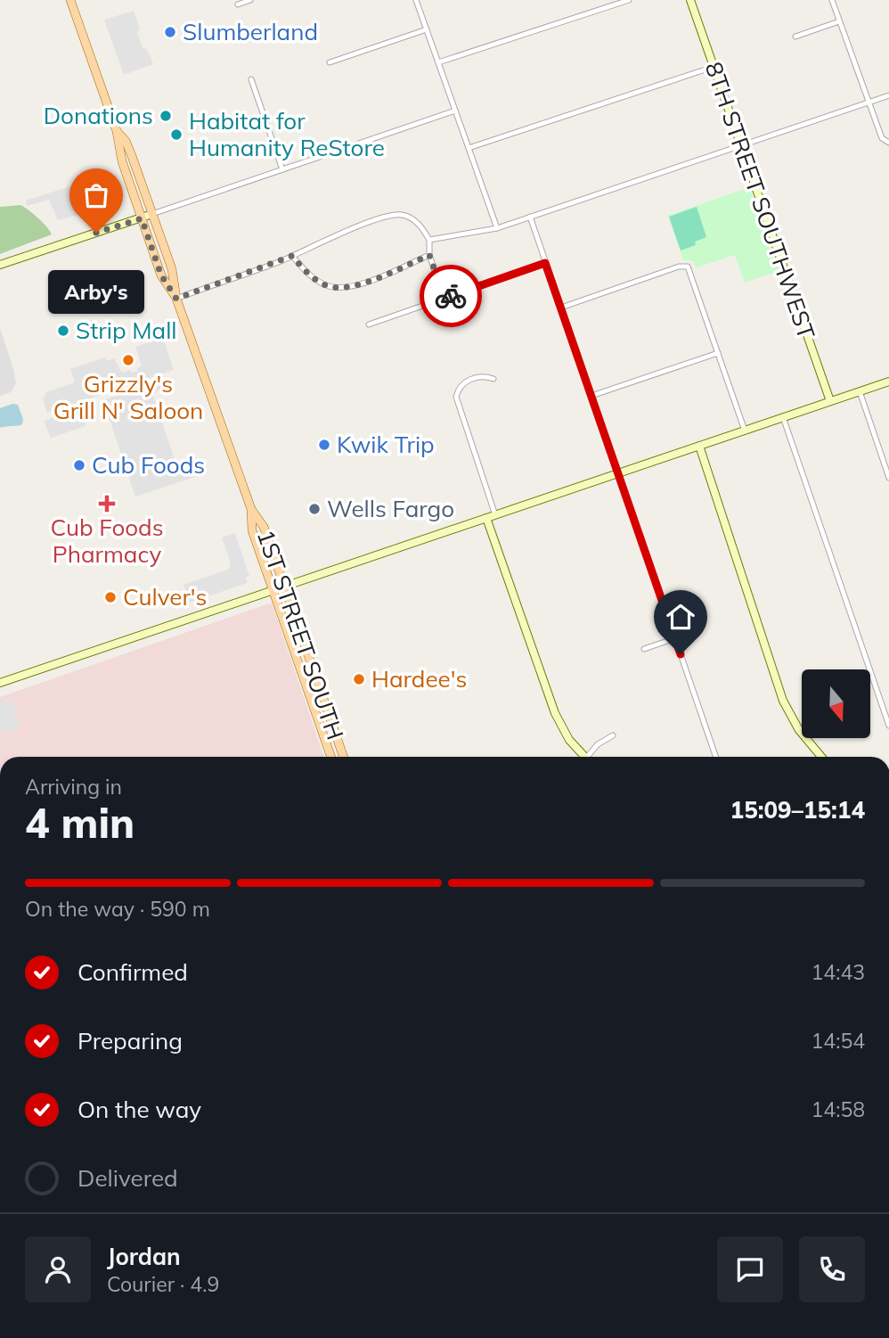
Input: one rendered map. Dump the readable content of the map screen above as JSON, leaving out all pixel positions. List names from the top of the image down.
{
  "streets": {
    "main road": ["1ST STREET SOUTH"],
    "street": ["8TH STREET SOUTHWEST"]
  },
  "places": {
    "other": [
      "Slumberland",
      "Donations",
      "Habitat for Humanity ReStore",
      "Arby's",
      "Strip Mall",
      "Grizzly's Grill N' Saloon",
      "Kwik Trip",
      "Cub Foods",
      "Wells Fargo",
      "Culver's",
      "Hardee's"
    ],
    "health": ["Cub Foods Pharmacy"]
  },
  "north": "bottom",
  "page": {
    "bubble": "Arby's",
    "heading": ["4 min", "Arriving in", "15:09–15:14"],
    "panel": ["Jordan", "Courier · 4.9"],
    "bar": "On the way · 590 m",
    "list": [
      ["Confirmed", "14:43"],
      ["Preparing", "14:54"],
      ["On the way", "14:58"],
      "Delivered"
    ]
  }
}
